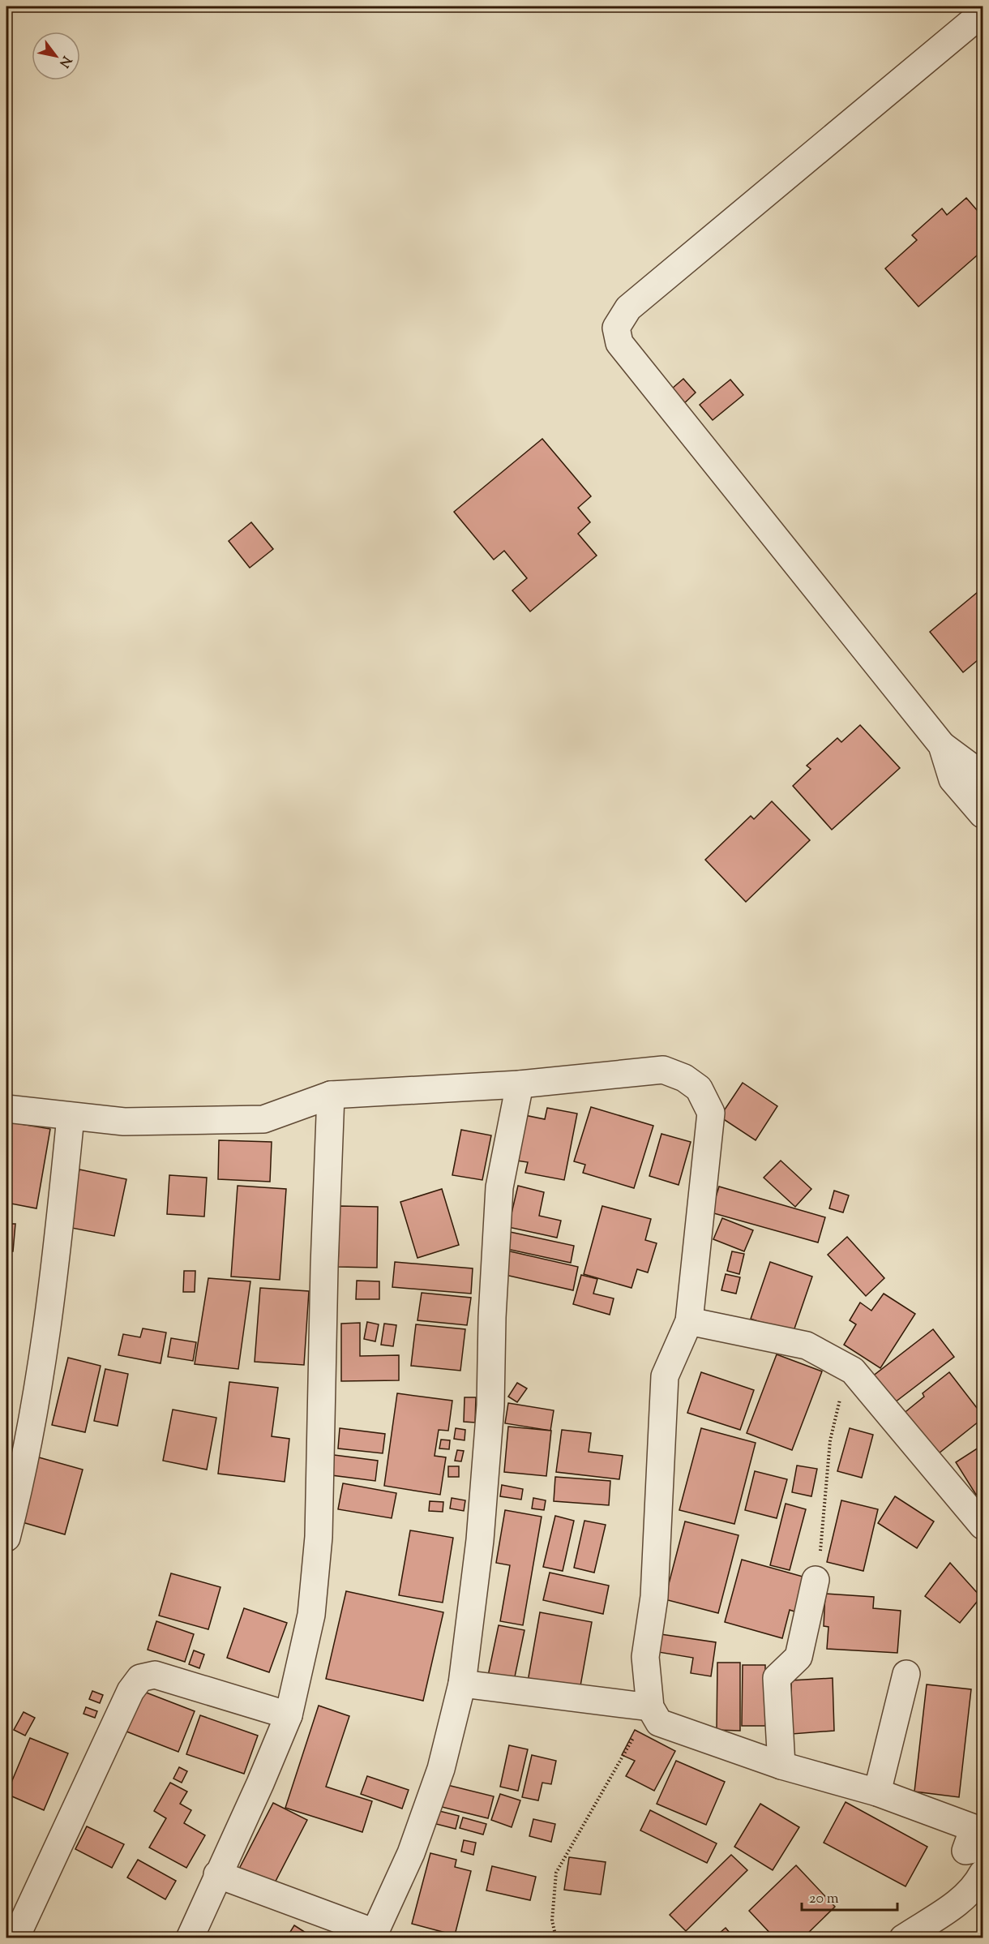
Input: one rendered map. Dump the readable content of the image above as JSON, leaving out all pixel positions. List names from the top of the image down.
{
  "scale_bar": "20 m",
  "north": "bottom right"
}
